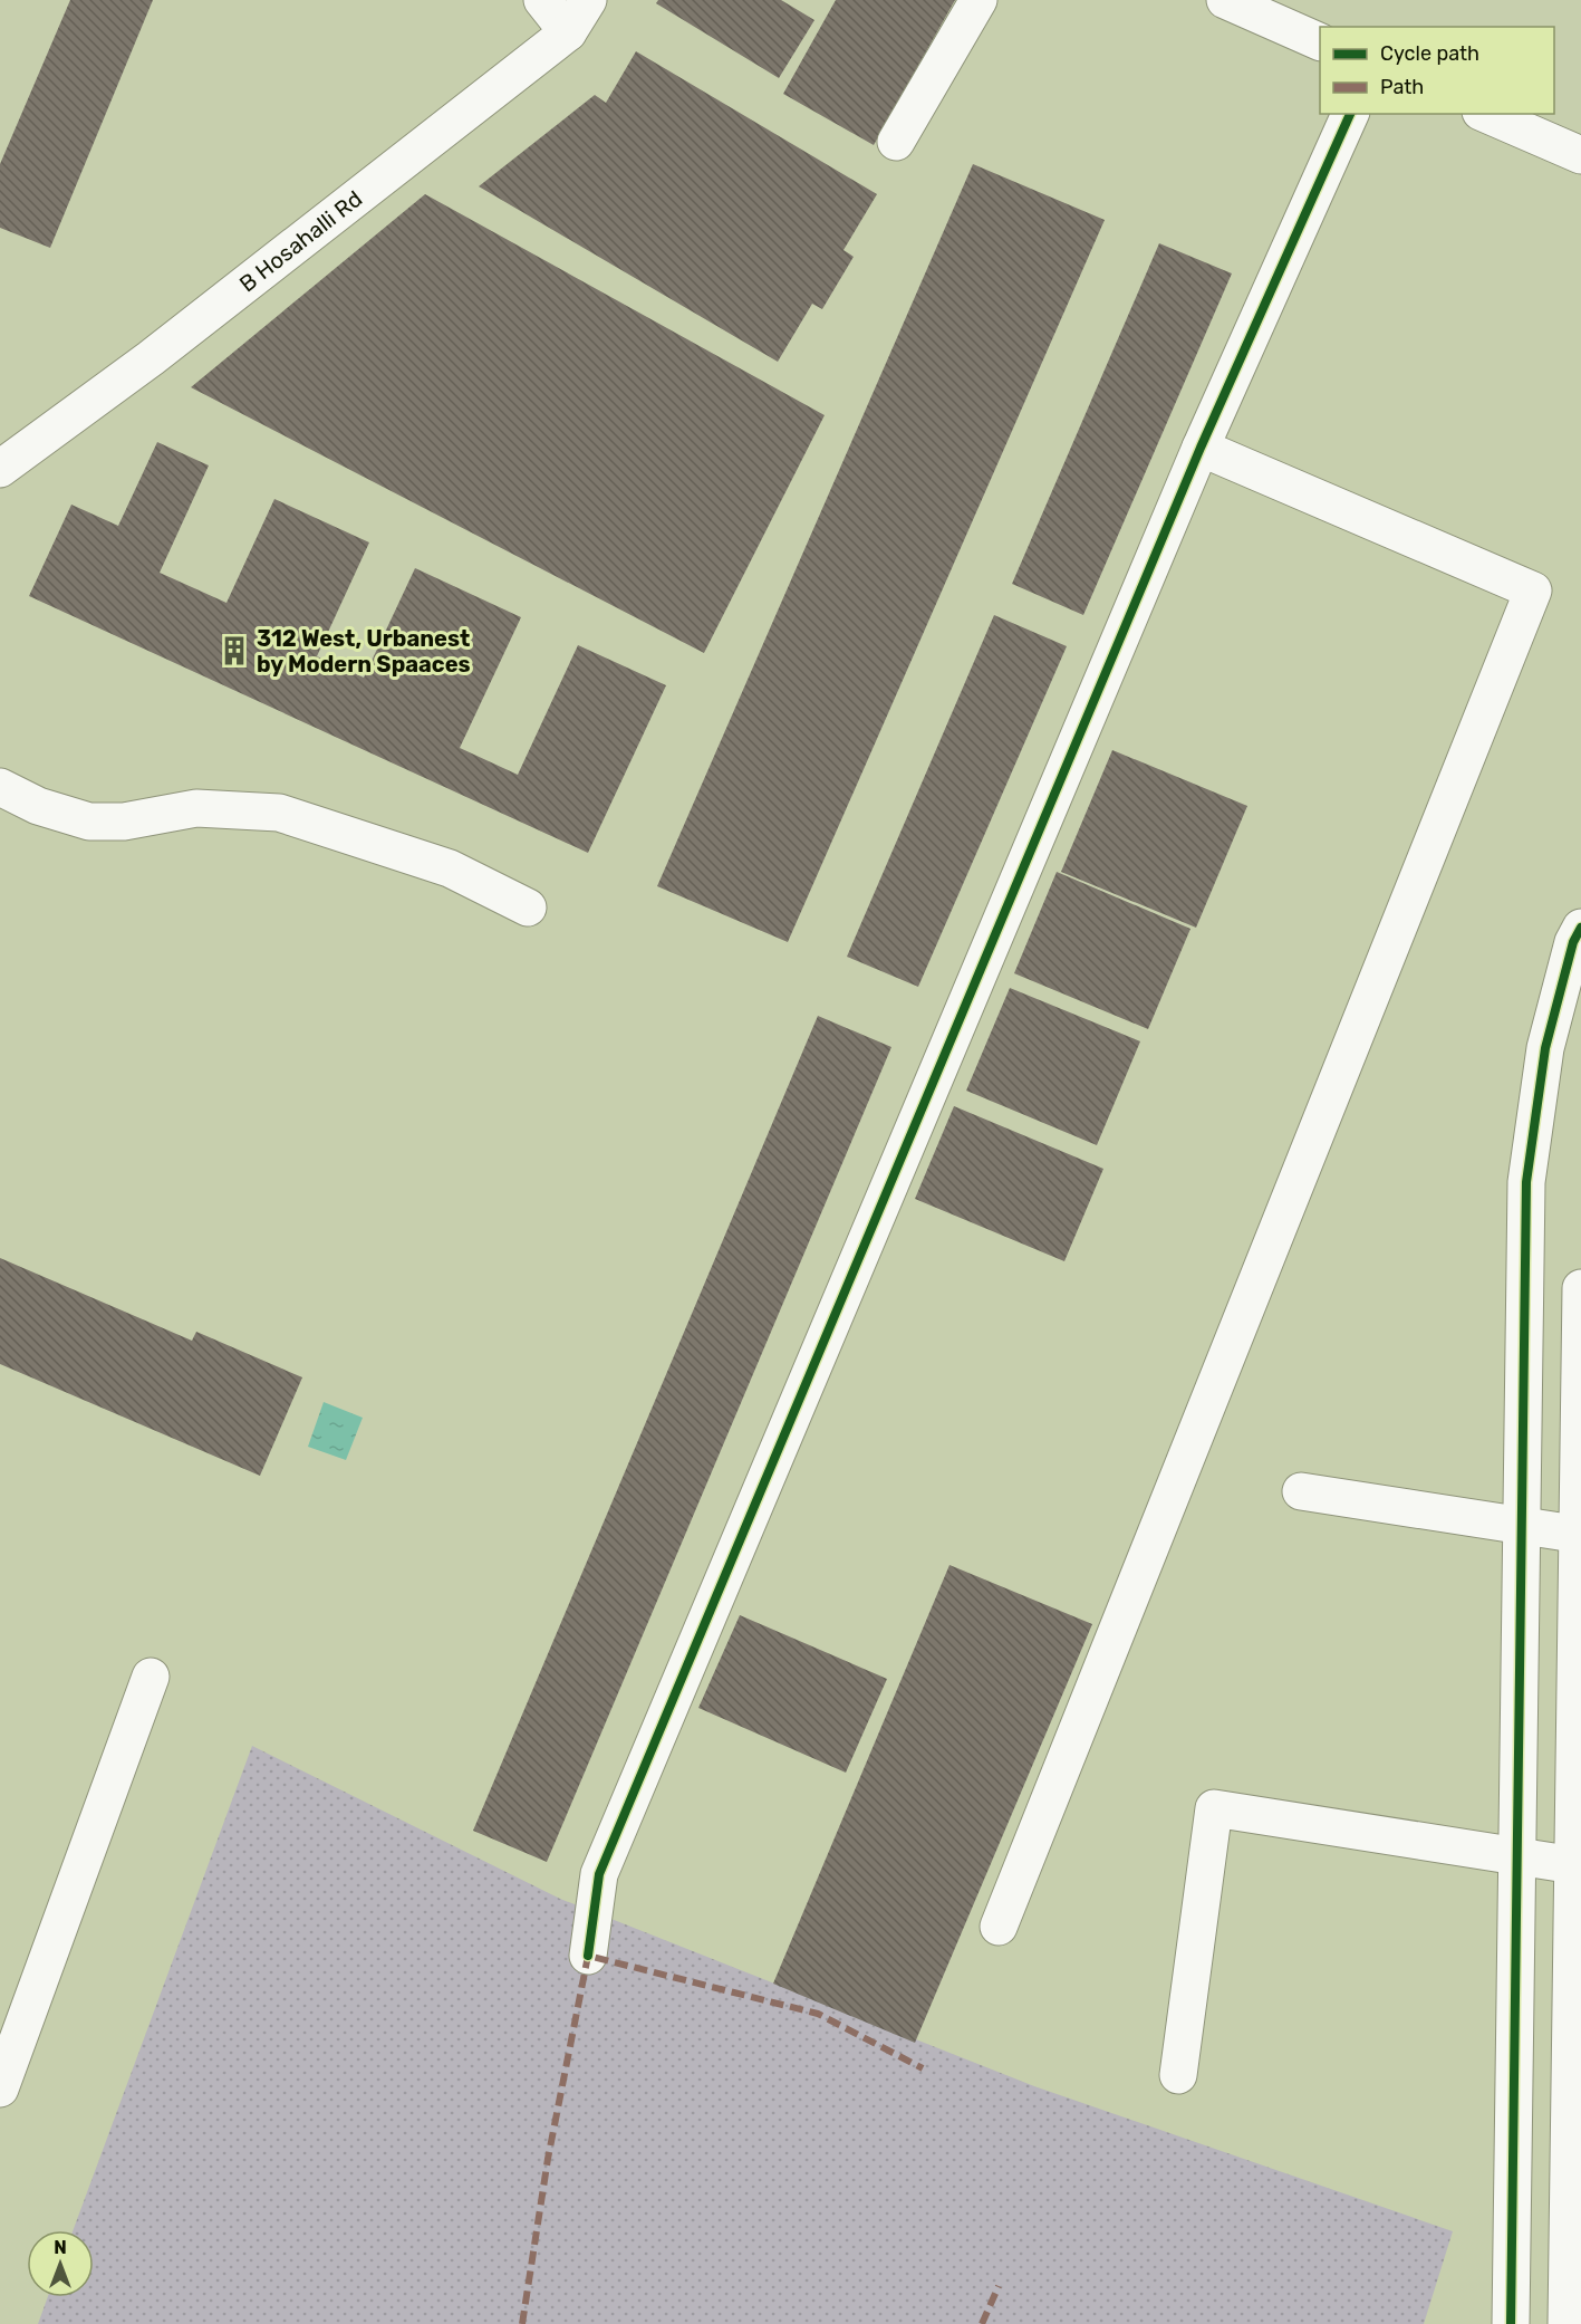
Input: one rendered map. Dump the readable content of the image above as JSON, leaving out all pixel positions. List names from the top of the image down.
{
  "streets": {
    "street": ["B Hosahalli Rd"]
  },
  "places": {
    "building": ["312 West, Urbanest by Modern Spaaces"]
  },
  "legend": ["Cycle path", "Path"],
  "north": "top"
}
